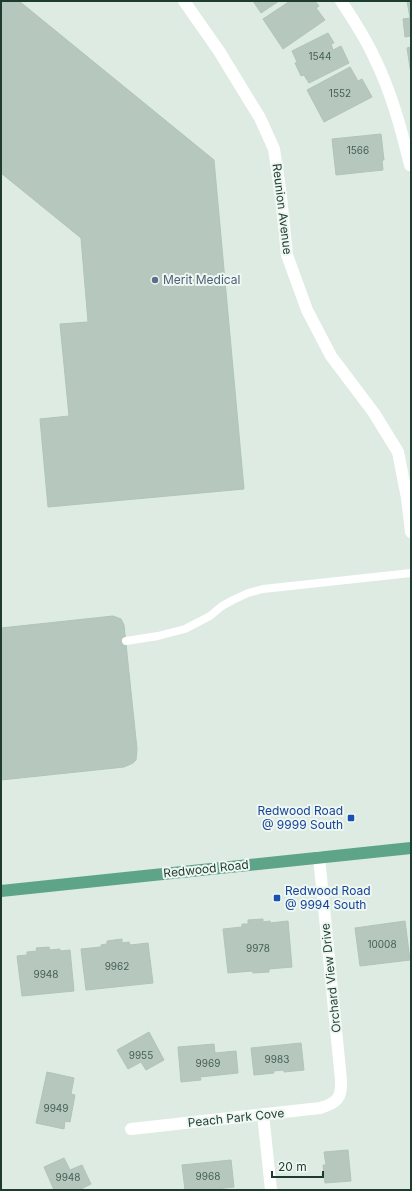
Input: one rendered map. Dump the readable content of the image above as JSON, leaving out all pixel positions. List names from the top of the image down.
{
  "streets": {
    "main road": ["Redwood Road"],
    "street": ["Reunion Avenue", "Orchard View Drive", "Peach Park Cove"]
  },
  "crossings": [
    ["Redwood Road", "Orchard View Drive"],
    ["Orchard View Drive", "Peach Park Cove"]
  ],
  "places": {
    "other": ["Merit Medical"],
    "transit": ["Redwood Road @ 9999 South", "Redwood Road @ 9994 South"]
  },
  "house_numbers": [
    "1544",
    "1552",
    "1566",
    "10008",
    "9978",
    "9962",
    "9948",
    "9955",
    "9983",
    "9969",
    "9949",
    "9968",
    "9948"
  ],
  "scale_bar": "20 m"
}
